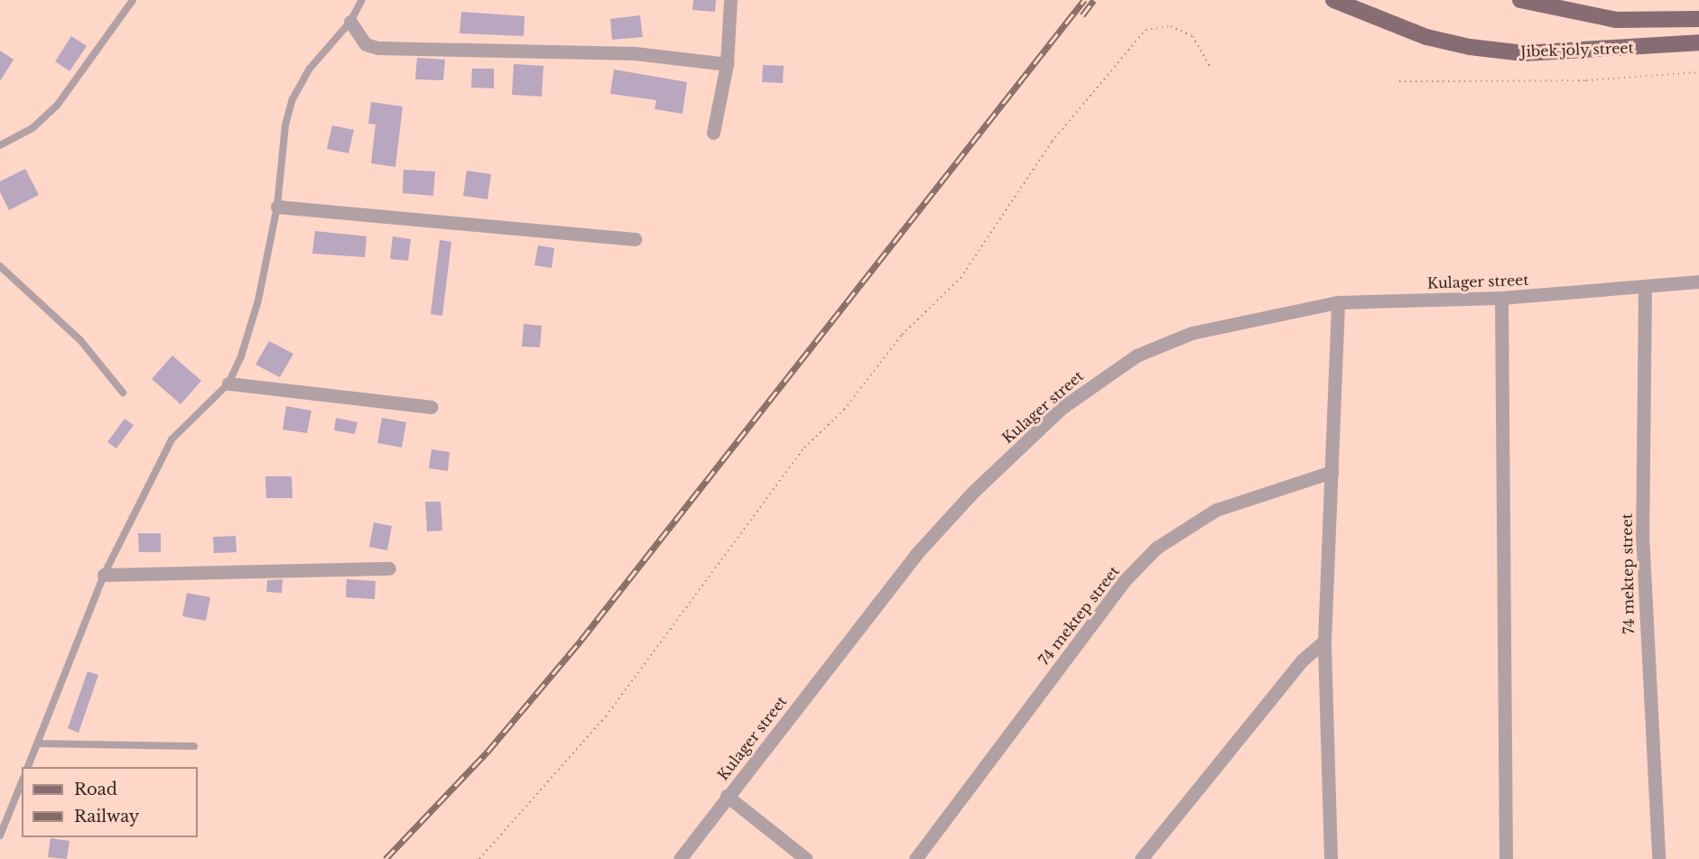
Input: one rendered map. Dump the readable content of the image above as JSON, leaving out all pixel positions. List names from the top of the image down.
{
  "streets": {
    "main road": ["Jibek joly street"],
    "street": ["Kulager street", "74 mektep street"]
  },
  "crossings": [
    ["Kulager street", "74 mektep street"]
  ],
  "legend": ["Road", "Railway"]
}
